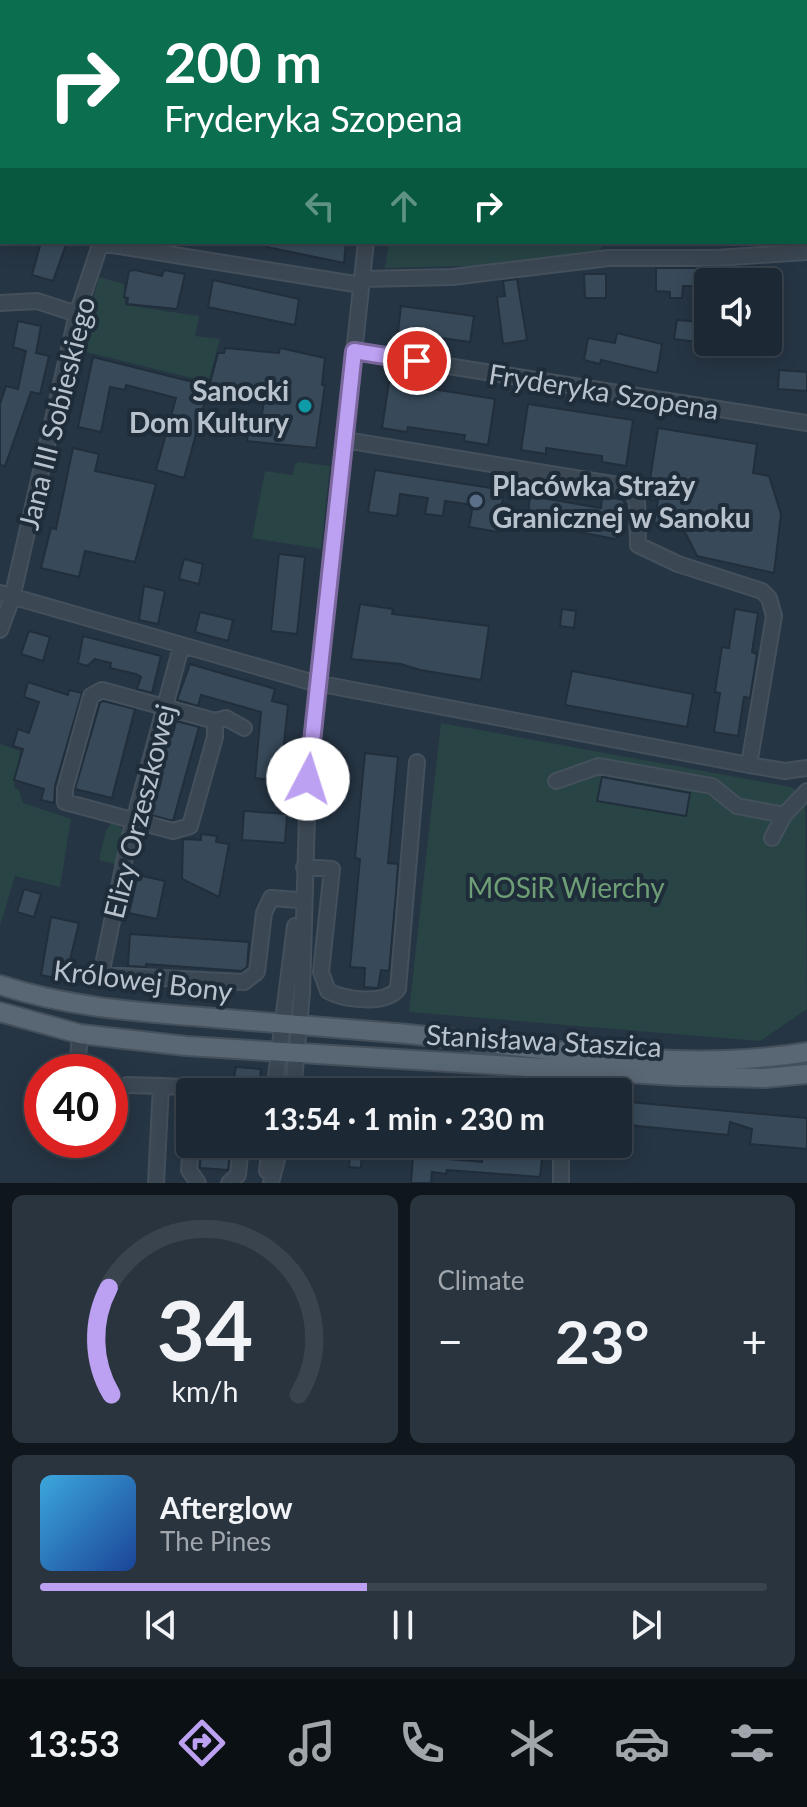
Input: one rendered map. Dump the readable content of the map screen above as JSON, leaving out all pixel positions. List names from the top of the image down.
{
  "streets": {
    "main road": ["Królowej Bony", "Stanisława Staszica"],
    "street": ["Fryderyka Szopena", "Jana III Sobieskiego", "Elizy Orzeszkowej"]
  },
  "crossings": [
    ["Królowej Bony", "Stanisława Staszica"]
  ],
  "parks": ["MOSiR Wierchy"],
  "places": ["Sanocki Dom Kultury", "Placówka Straży Granicznej w Sanoku"],
  "page": {
    "turn": ["200 m", "Fryderyka Szopena"],
    "limit": "40",
    "trip": "13:54 · 1 min · 230 m",
    "tile": "Climate",
    "heat": ["−", "23°", "+"],
    "song": ["Afterglow", "The Pines"],
    "tabs": "13:53",
    "gauge": ["34", "km/h"]
  }
}
